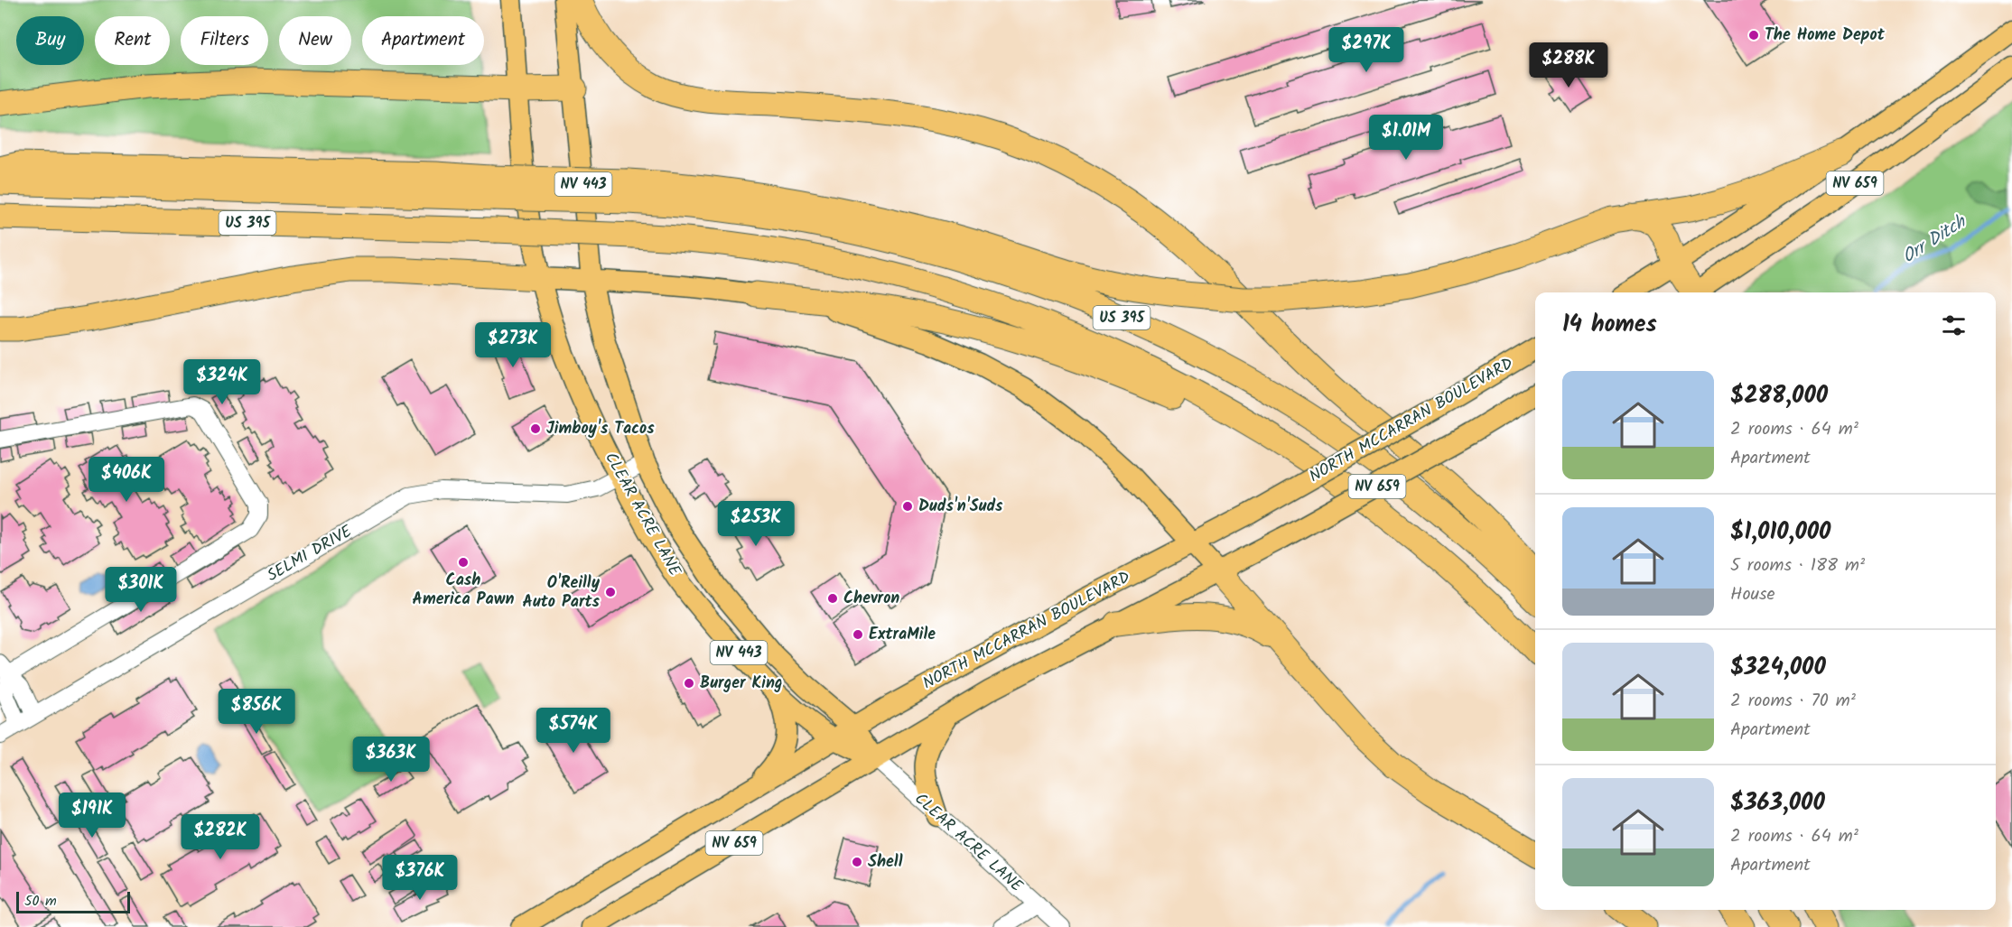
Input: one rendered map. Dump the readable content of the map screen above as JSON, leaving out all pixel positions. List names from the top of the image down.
{
  "streets": {
    "highway": ["US 395"],
    "main road": [
      "NV 659",
      "NV 443",
      "NORTH MCCARRAN BOULEVARD",
      "CLEAR ACRE LANE"
    ],
    "street": ["SELMI DRIVE"]
  },
  "crossings": [
    ["NV 659", "CLEAR ACRE LANE"],
    ["NORTH MCCARRAN BOULEVARD", "CLEAR ACRE LANE"],
    ["CLEAR ACRE LANE", "SELMI DRIVE"]
  ],
  "water": ["Orr Ditch"],
  "places": [
    "The Home Depot",
    "Jimboy's Tacos",
    "Duds'n'Suds",
    "Cash America Pawn",
    "O'Reilly Auto Parts",
    "Chevron",
    "ExtraMile",
    "Burger King",
    "Shell"
  ],
  "scale_bar": "50 m",
  "page": {
    "chip": [
      "Buy",
      "Rent",
      "Filters",
      "New",
      "Apartment"
    ],
    "price": [
      "$297K",
      "$288K",
      "$1.01M",
      "$273K",
      "$324K",
      "$406K",
      "$253K",
      "$301K",
      "$856K",
      "$574K",
      "$363K",
      "$191K",
      "$282K",
      "$376K"
    ],
    "heading": "14 homes",
    "list": [
      {
        "name": "$288,000",
        "note": "2 rooms · 64 m² · Apartment"
      },
      {
        "name": "$1,010,000",
        "note": "5 rooms · 188 m² · House"
      },
      {
        "name": "$324,000",
        "note": "2 rooms · 70 m² · Apartment"
      },
      {
        "name": "$363,000",
        "note": "2 rooms · 64 m² · Apartment"
      }
    ],
    "scale": "50 m"
  }
}
